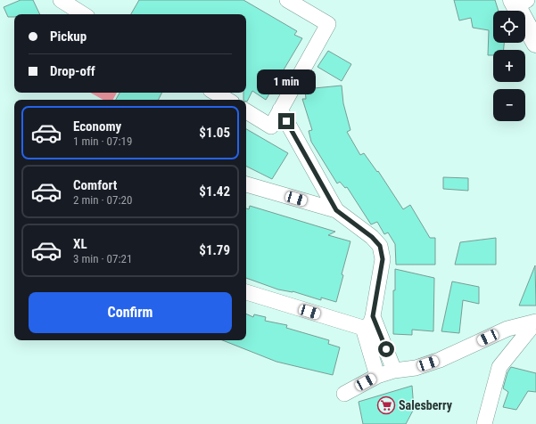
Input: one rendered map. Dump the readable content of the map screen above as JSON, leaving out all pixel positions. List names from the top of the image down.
{
  "places": {
    "supermarket": ["Salesberry"]
  },
  "page": {
    "map_buttons": ["+", "−"],
    "banner": ["Pickup", "Drop-off"],
    "bubble": "1 min",
    "list": [
      {
        "name": "Economy",
        "note": "1 min · 07:19",
        "value": "$1.05"
      },
      {
        "name": "Comfort",
        "note": "2 min · 07:20",
        "value": "$1.42"
      },
      {
        "name": "XL",
        "note": "3 min · 07:21",
        "value": "$1.79"
      }
    ],
    "buttons": "Confirm"
  }
}
